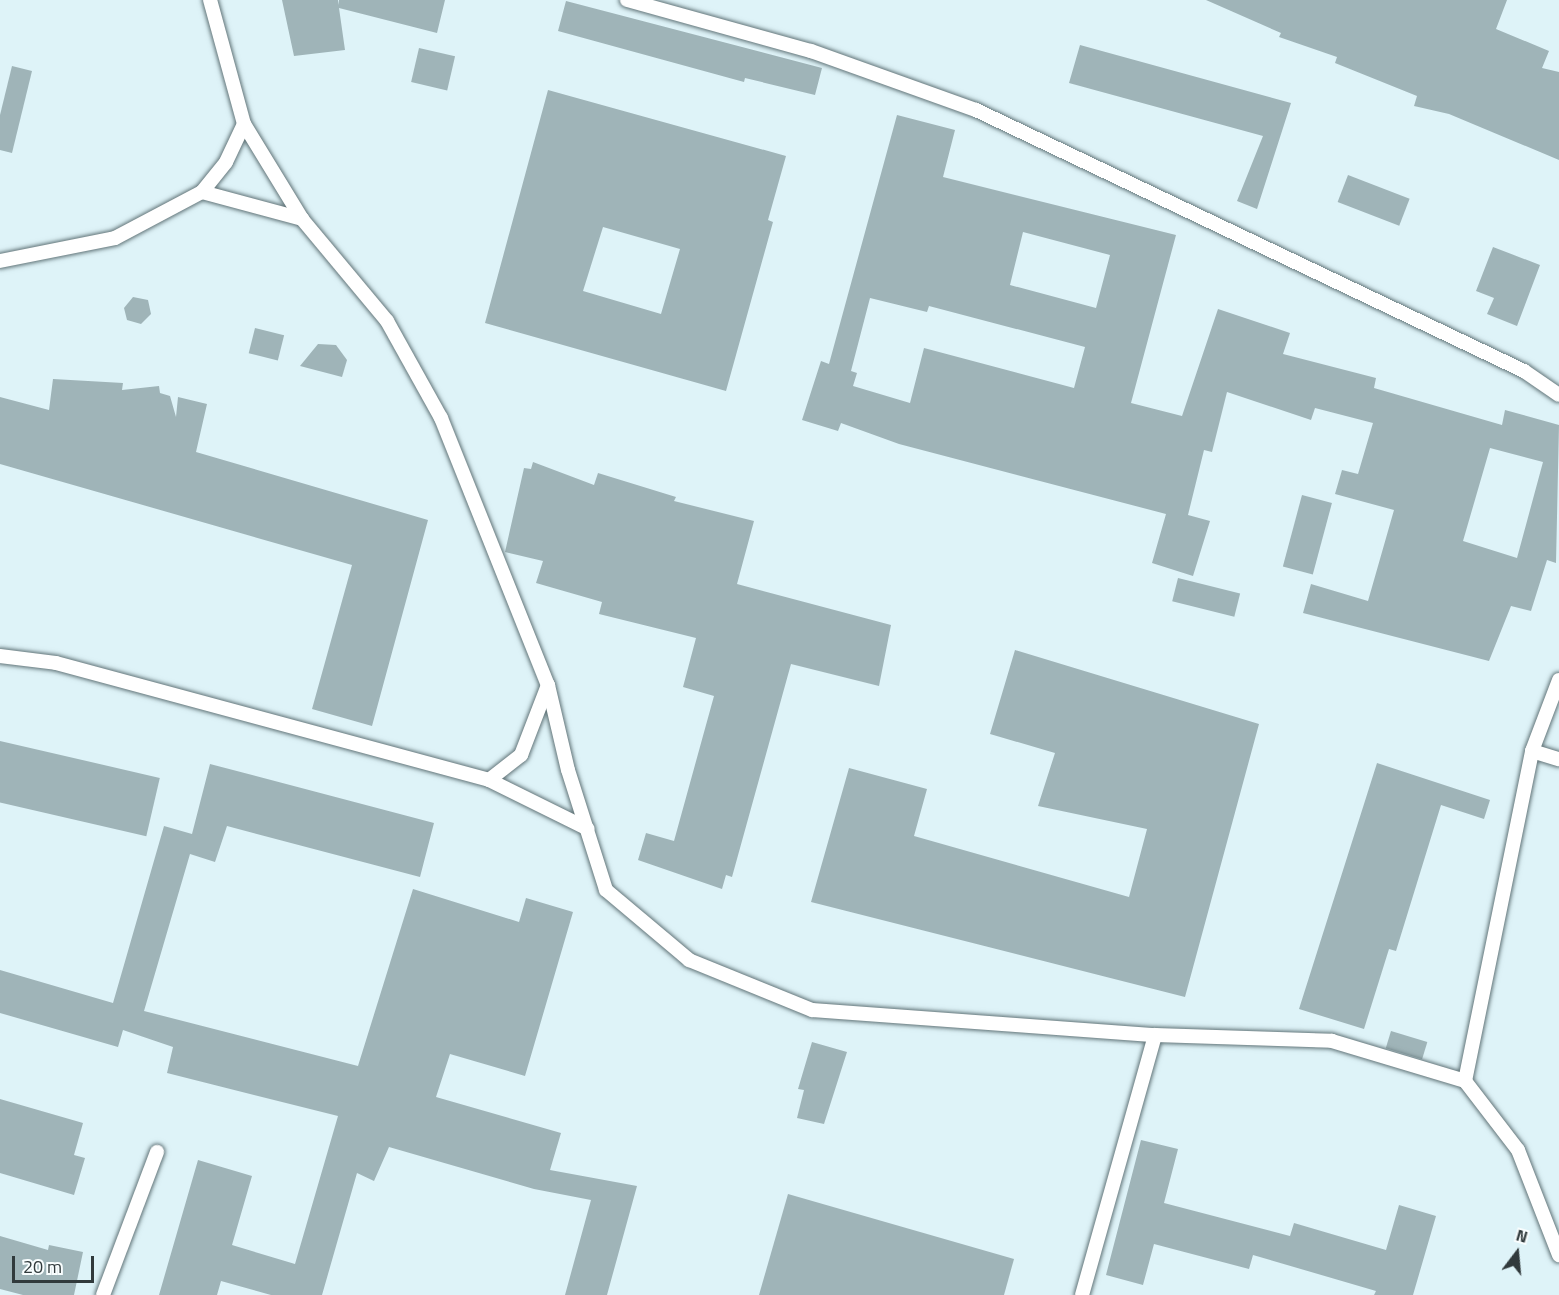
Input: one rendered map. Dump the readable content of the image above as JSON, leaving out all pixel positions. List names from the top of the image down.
{
  "scale_bar": "20 m",
  "north": "top"
}
